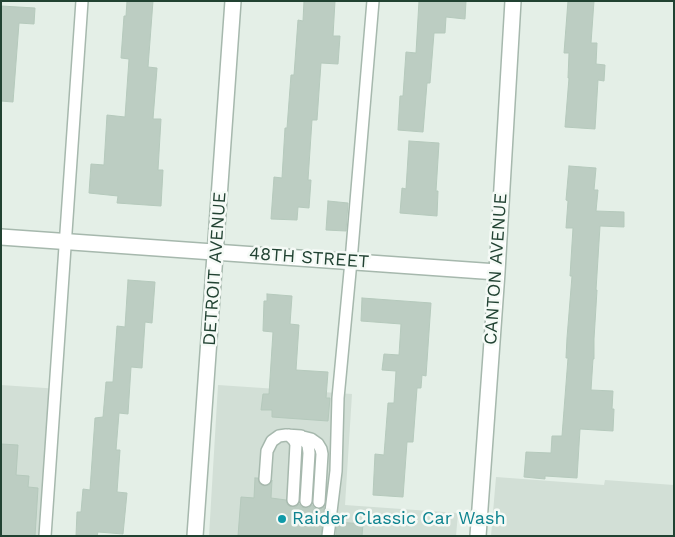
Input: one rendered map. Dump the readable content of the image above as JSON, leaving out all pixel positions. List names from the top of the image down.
{
  "streets": {
    "street": ["48TH STREET", "DETROIT AVENUE", "CANTON AVENUE"]
  },
  "crossings": [
    ["48TH STREET", "DETROIT AVENUE"],
    ["48TH STREET", "CANTON AVENUE"]
  ],
  "places": ["Raider Classic Car Wash"]
}
